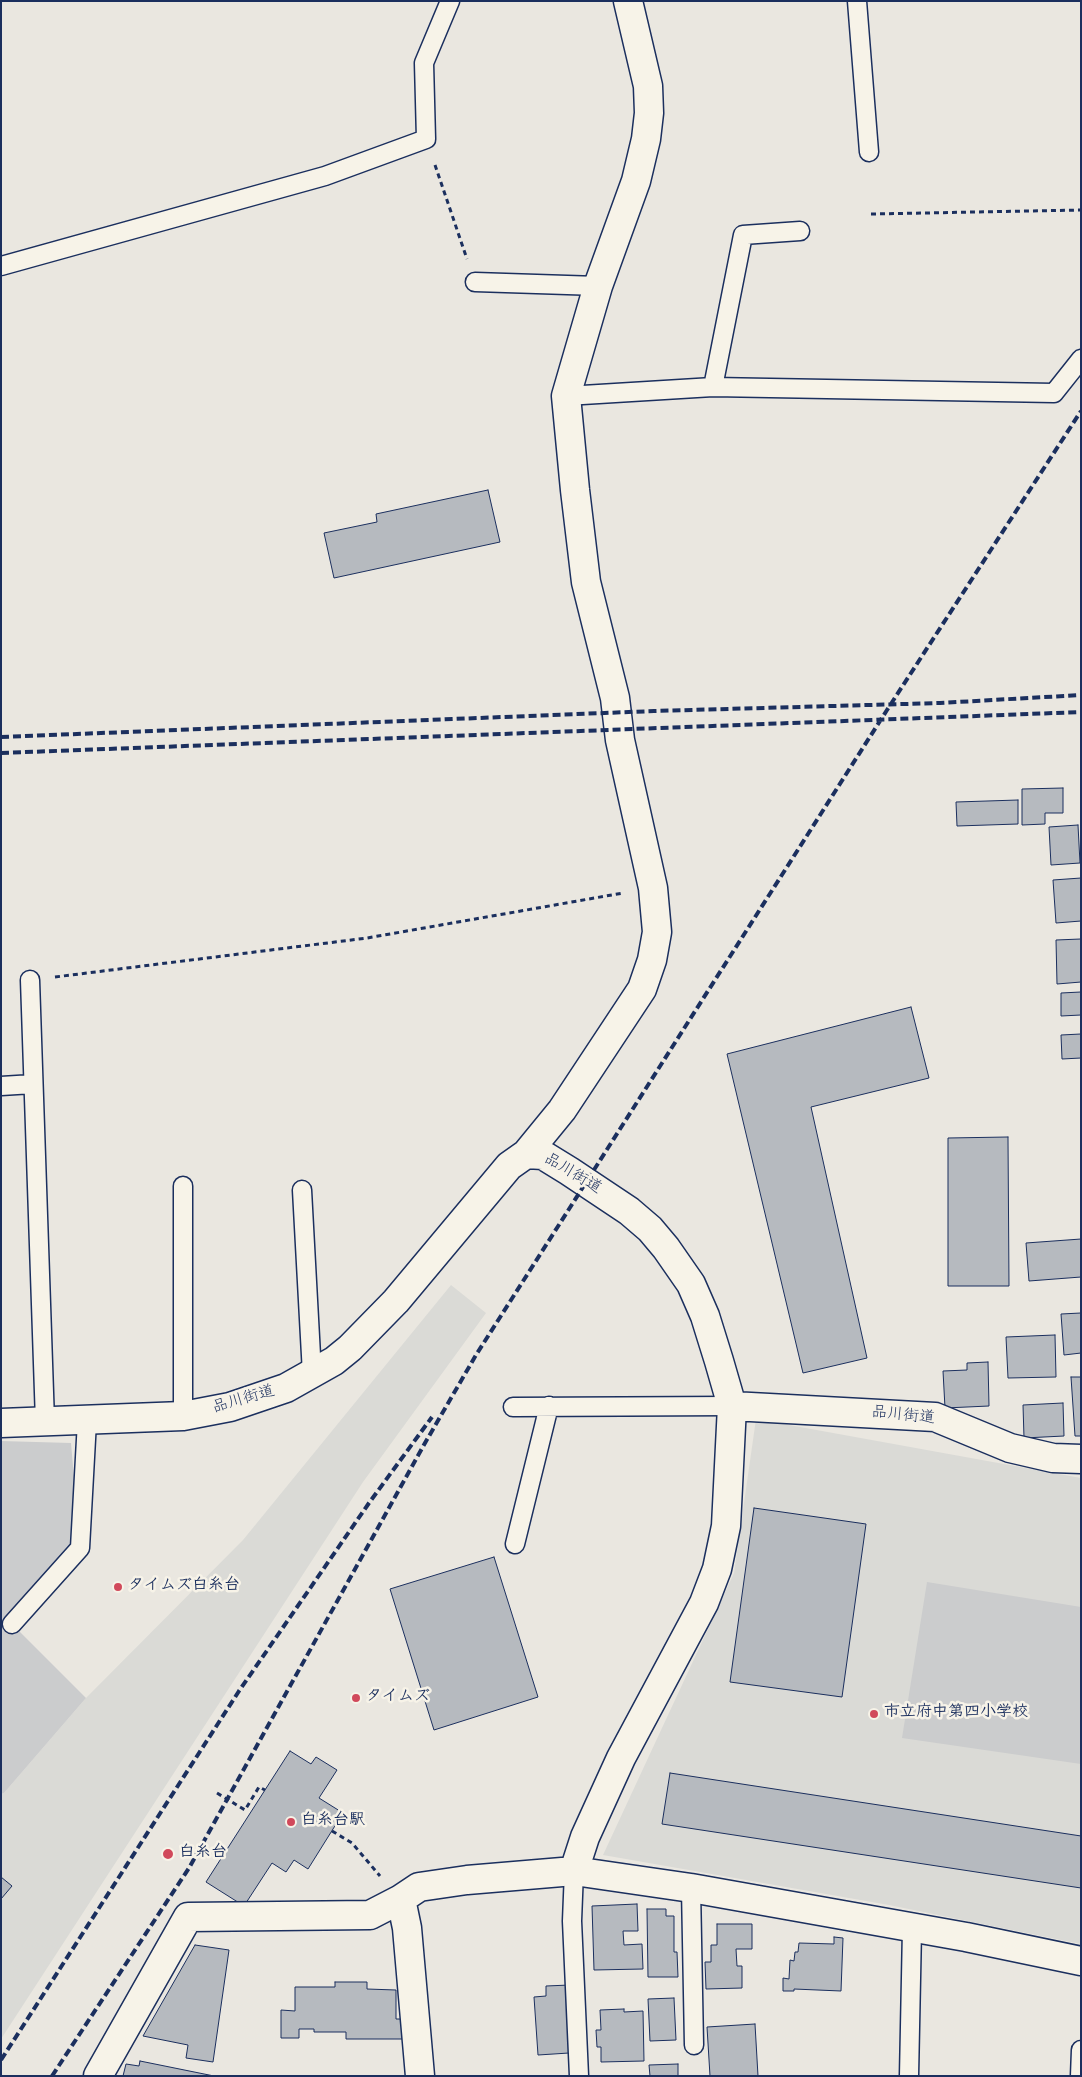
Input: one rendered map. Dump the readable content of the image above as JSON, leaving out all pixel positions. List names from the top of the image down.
{
  "streets": {
    "street": ["品川街道"]
  },
  "places": [
    "タイムズ白糸台",
    "タイムズ",
    "市立府中第四小学校",
    "白糸台駅",
    "白糸台"
  ]
}
